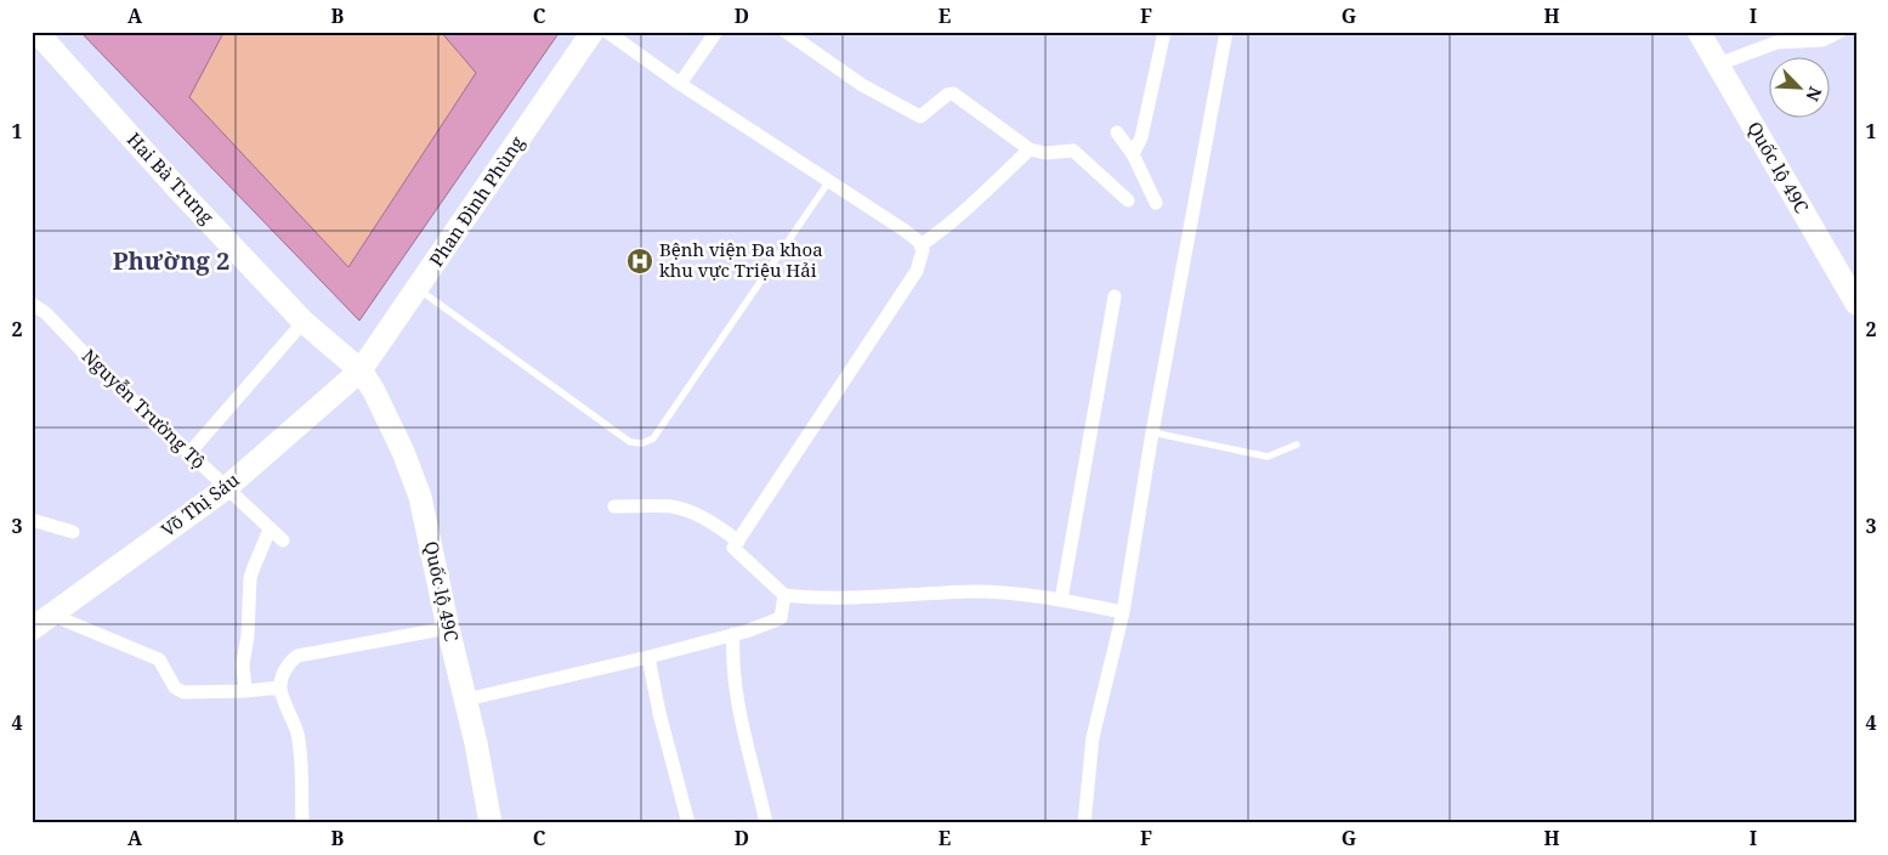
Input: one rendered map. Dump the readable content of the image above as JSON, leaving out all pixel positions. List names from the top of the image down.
{
  "streets": {
    "main road": [
      "Quốc lộ 49C",
      "Hai Bà Trưng",
      "Phan Đình Phùng",
      "Võ Thị Sáu"
    ],
    "street": ["Nguyễn Trường Tộ"]
  },
  "crossings": [
    ["Quốc lộ 49C", "Hai Bà Trưng"],
    ["Quốc lộ 49C", "Phan Đình Phùng"],
    ["Quốc lộ 49C", "Võ Thị Sáu"],
    ["Hai Bà Trưng", "Phan Đình Phùng"],
    ["Hai Bà Trưng", "Võ Thị Sáu"],
    ["Phan Đình Phùng", "Võ Thị Sáu"],
    ["Nguyễn Trường Tộ", "Võ Thị Sáu"]
  ],
  "districts": ["Phường 2"],
  "places": {
    "hospital": ["Bệnh viện Đa khoa khu vực Triệu Hải"]
  },
  "north": "bottom right",
  "grid": {
    "columns": [
      "A",
      "B",
      "C",
      "D",
      "E",
      "F",
      "G",
      "H",
      "I"
    ],
    "rows": [
      "1",
      "2",
      "3",
      "4"
    ]
  }
}
